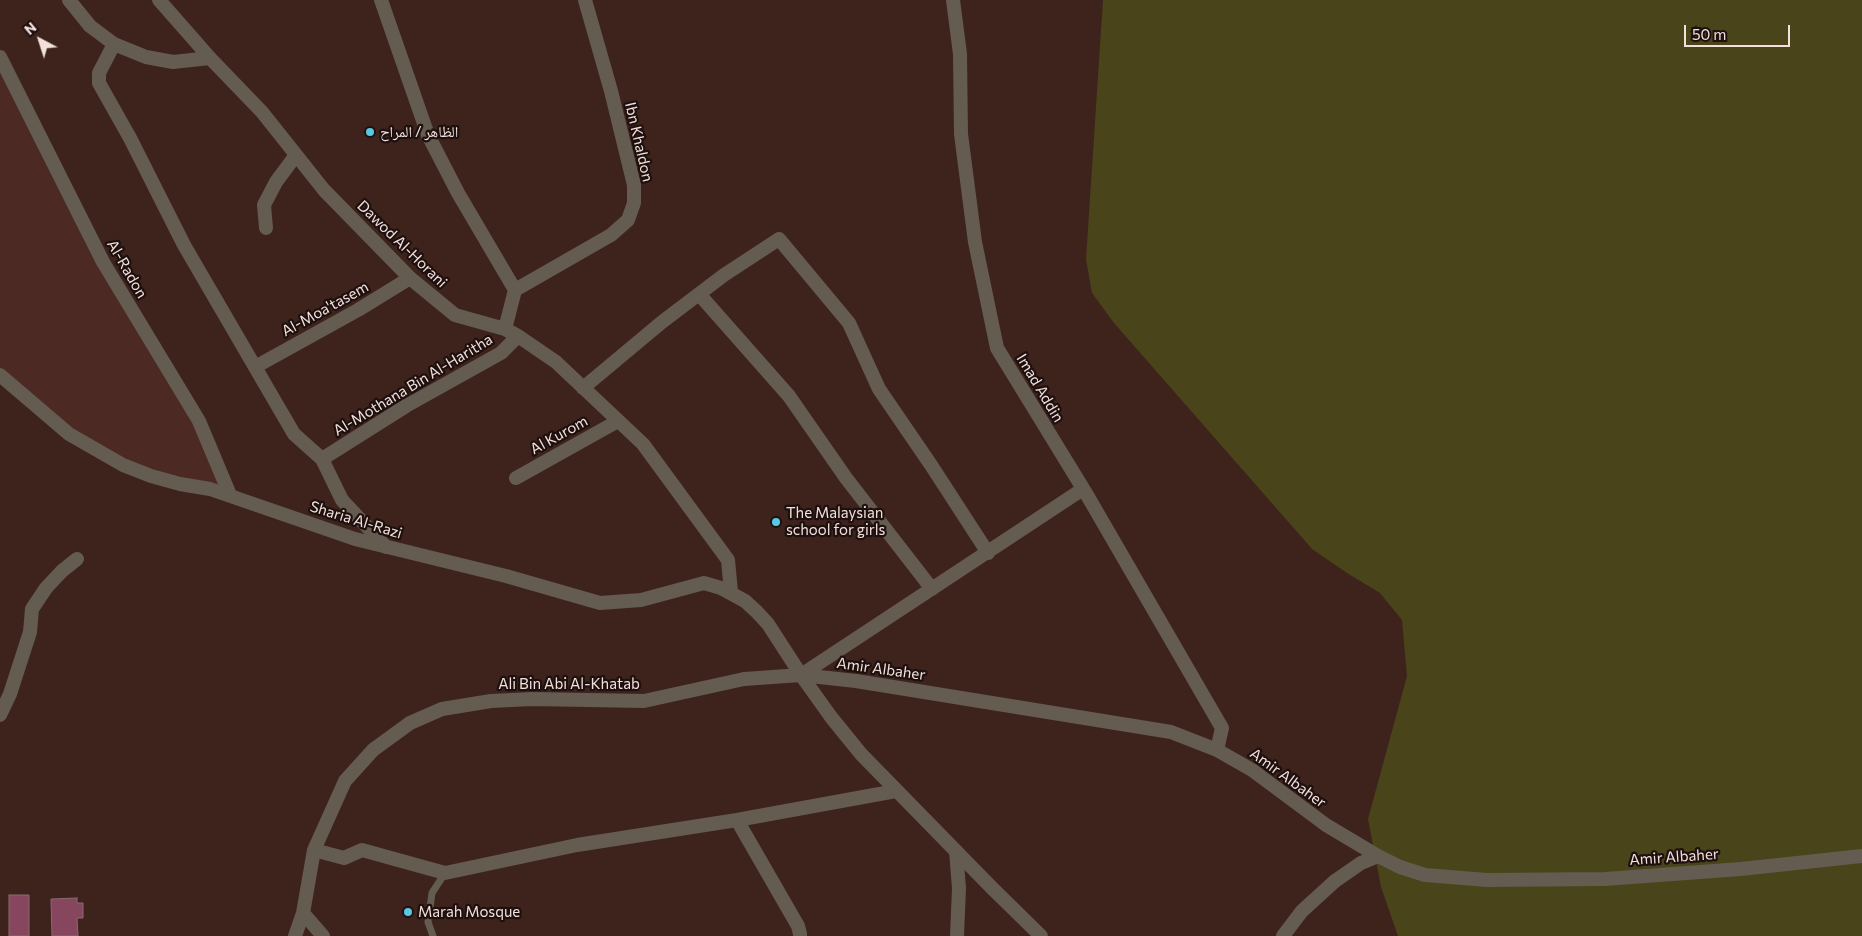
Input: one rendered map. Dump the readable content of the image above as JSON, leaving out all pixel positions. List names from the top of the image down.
{
  "streets": {
    "street": [
      "Ibn Khaldon",
      "Dawod Al-Horani",
      "Al-Radon",
      "Al-Moa'tasem",
      "Al-Mothana Bin Al-Haritha",
      "Imad Addin",
      "Al Kurom",
      "Sharia Al-Razi",
      "Amir Albaher",
      "Ali Bin Abi Al-Khatab"
    ]
  },
  "crossings": [
    ["Dawod Al-Horani", "Al-Moa'tasem"],
    ["Dawod Al-Horani", "Al-Mothana Bin Al-Haritha"],
    ["Dawod Al-Horani", "Al Kurom"],
    ["Dawod Al-Horani", "Sharia Al-Razi"],
    ["Al-Radon", "Sharia Al-Razi"],
    ["Imad Addin", "Amir Albaher"],
    ["Amir Albaher", "Ali Bin Abi Al-Khatab"]
  ],
  "places": ["الظاهر / المراح", "The Malaysian school for girls", "Marah Mosque"],
  "scale_bar": "50 m",
  "north": "top left"
}
